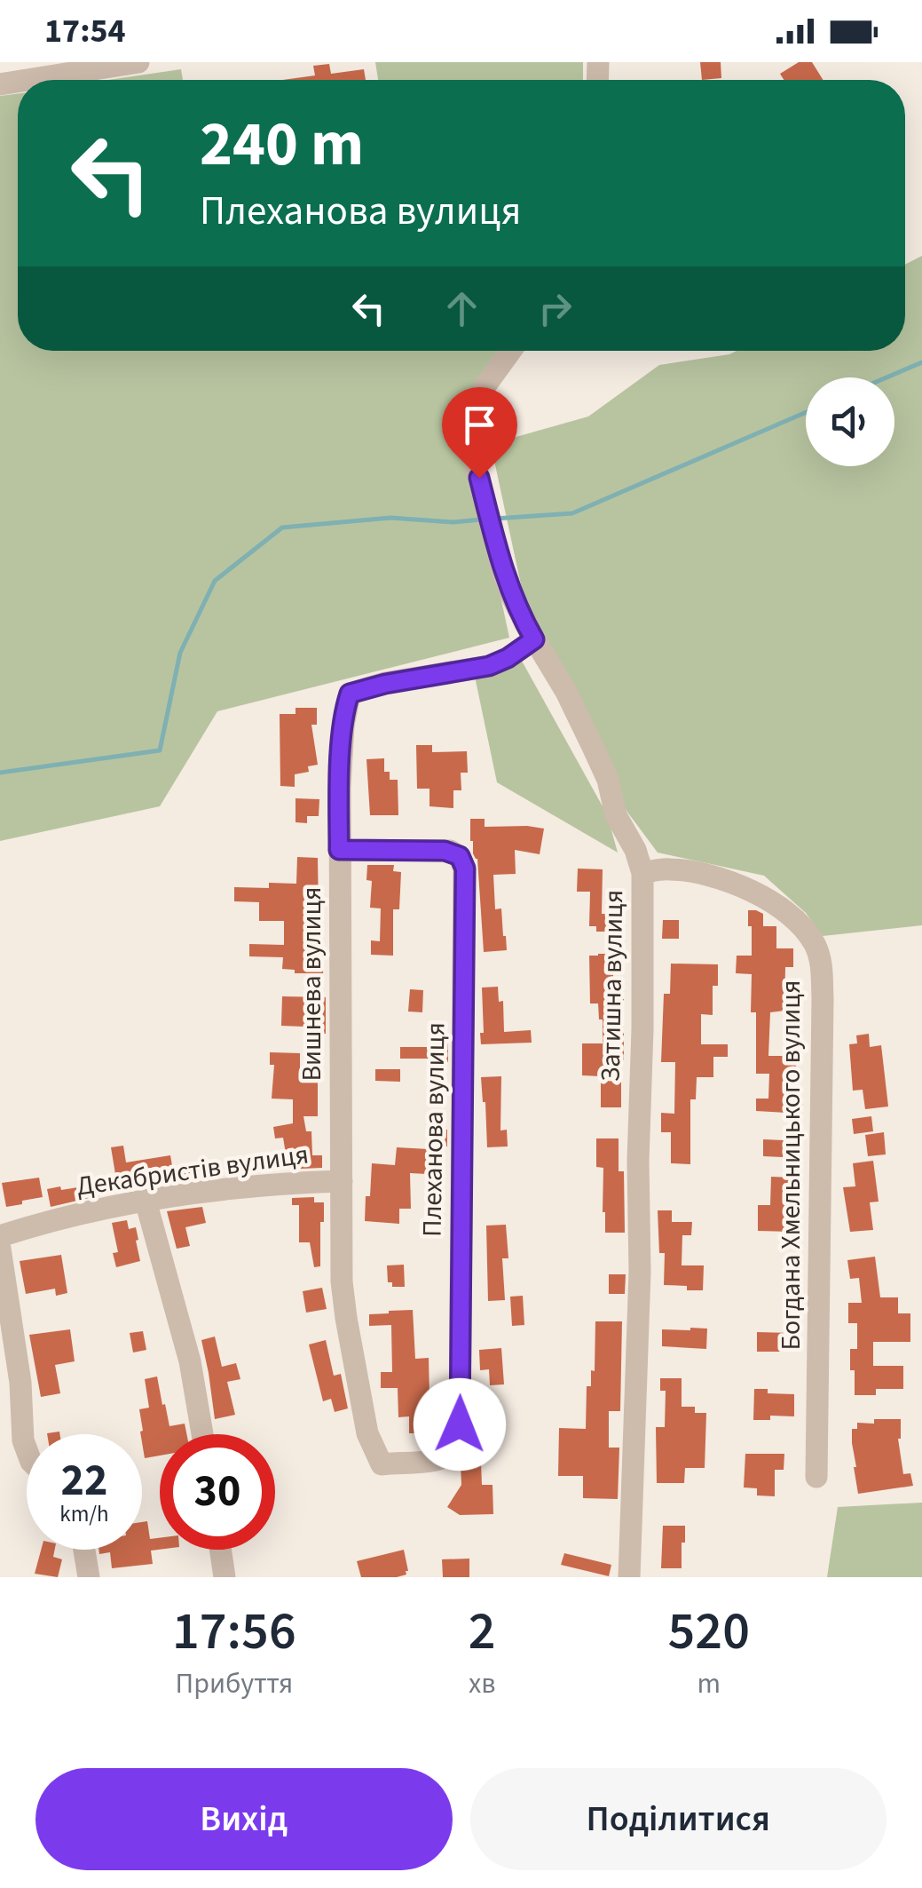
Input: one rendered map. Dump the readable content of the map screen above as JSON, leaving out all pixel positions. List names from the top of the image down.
{
  "streets": {
    "street": [
      "Вишнева вулиця",
      "Затишна вулиця",
      "Плеханова вулиця",
      "Богдана Хмельницького вулиця",
      "Декабристів вулиця"
    ]
  },
  "crossings": [
    ["Вишнева вулиця", "Затишна вулиця"],
    ["Вишнева вулиця", "Плеханова вулиця"],
    ["Вишнева вулиця", "Декабристів вулиця"],
    ["Затишна вулиця", "Богдана Хмельницького вулиця"]
  ],
  "page": {
    "status": "17:54",
    "turn": ["240 m", "Плеханова вулиця"],
    "speed": "22 km/h",
    "limit": "30",
    "eta": [
      "17:56",
      "Прибуття",
      "2",
      "хв",
      "520",
      "m"
    ],
    "buttons": ["Вихід", "Поділитися"]
  }
}
